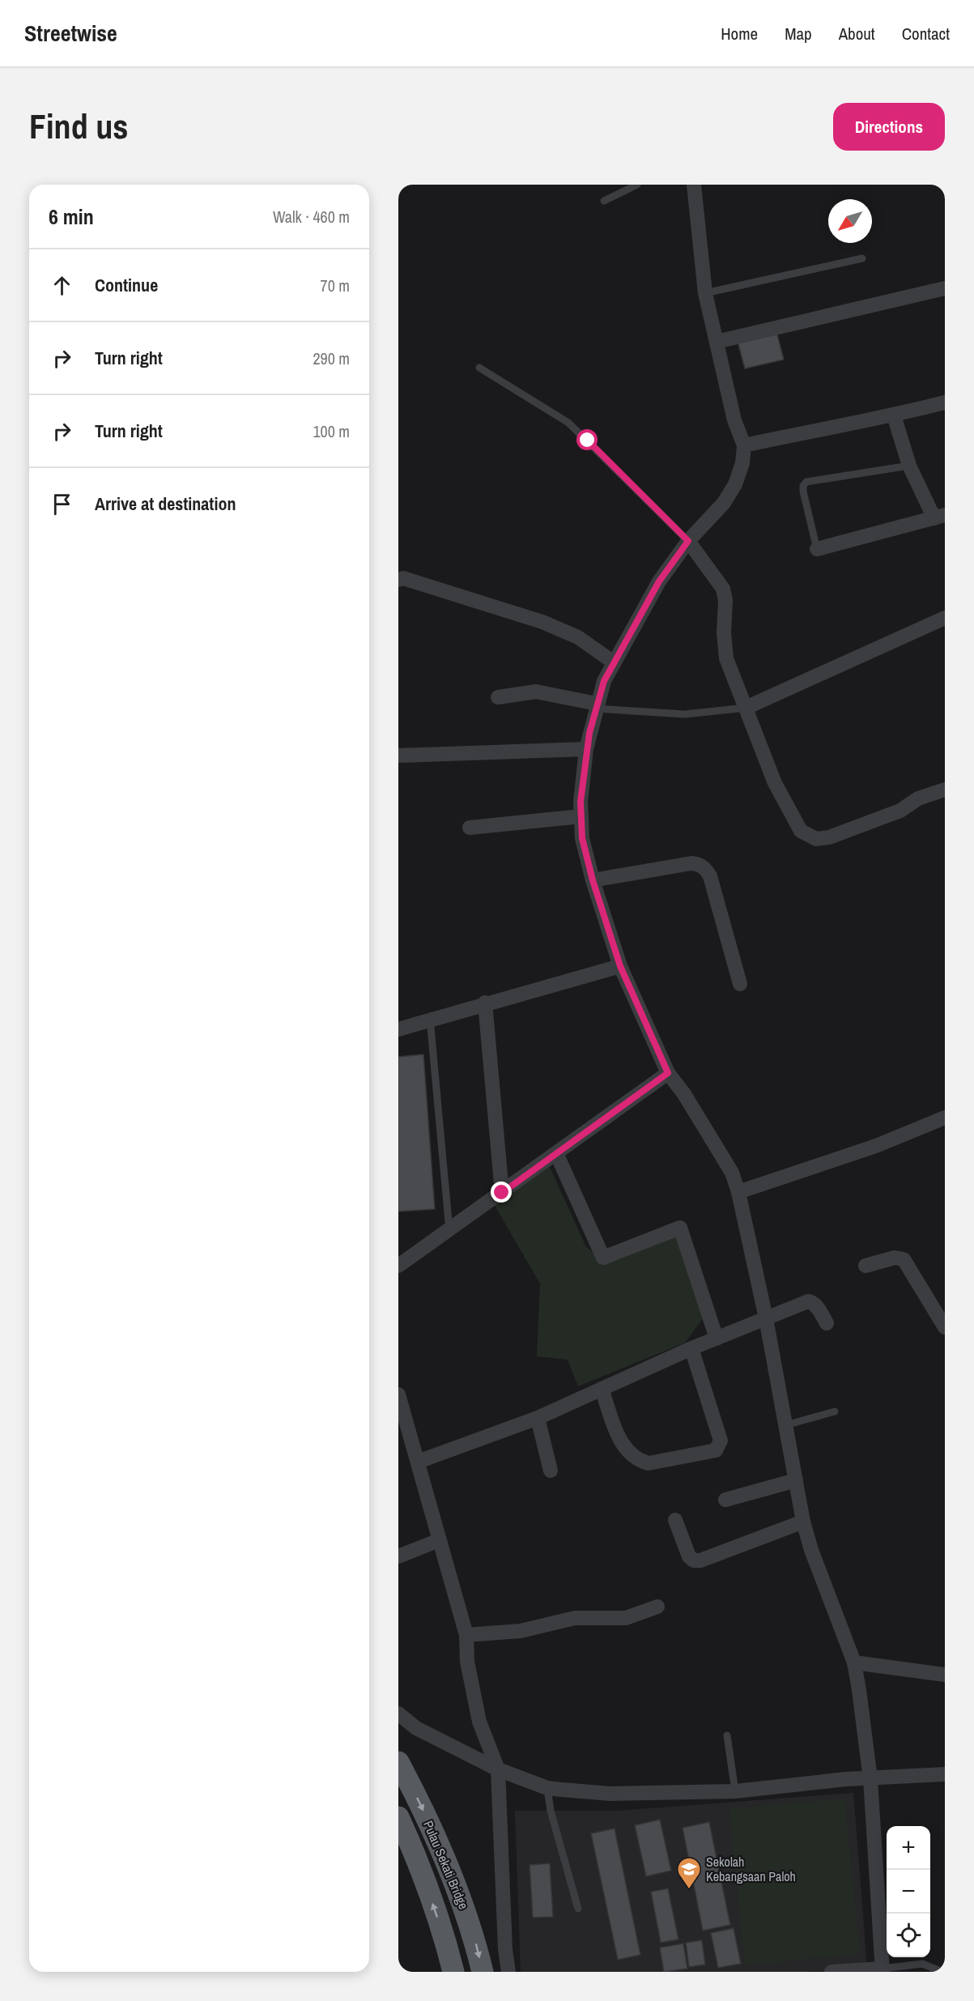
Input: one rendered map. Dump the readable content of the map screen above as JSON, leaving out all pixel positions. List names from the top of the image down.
{
  "streets": {
    "main road": ["Pulau Sekati Bridge"]
  },
  "places": {
    "school or university": ["Sekolah Kebangsaan Paloh"]
  },
  "north": "bottom left",
  "page": {
    "header": "Streetwise",
    "nav": [
      "Home",
      "Map",
      "About",
      "Contact"
    ],
    "buttons": "Directions",
    "title": "Find us",
    "heading": ["6 min", "Walk · 460 m"],
    "list": [
      ["Continue", "70 m"],
      ["Turn right", "290 m"],
      ["Turn right", "100 m"],
      "Arrive at destination"
    ],
    "map_buttons": ["+", "−"]
  }
}
